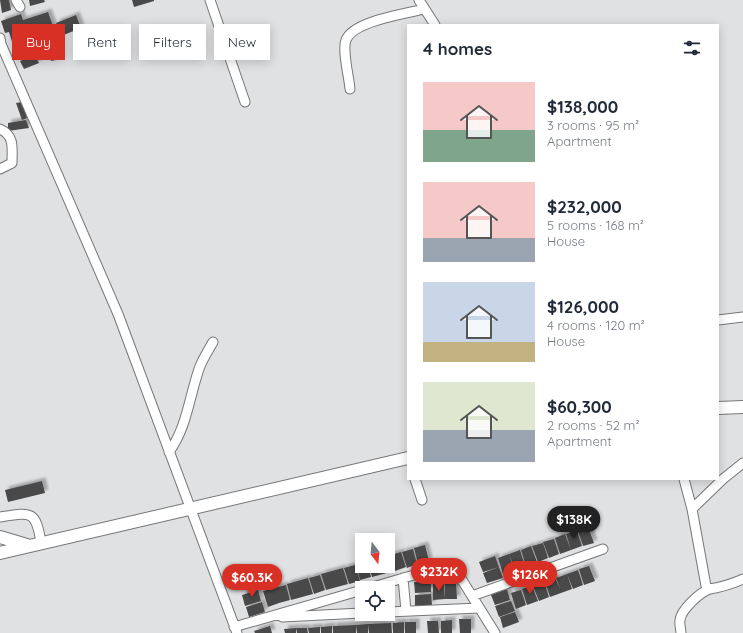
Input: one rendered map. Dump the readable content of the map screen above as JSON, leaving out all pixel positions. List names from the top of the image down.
{
  "north": "bottom",
  "page": {
    "chip": [
      "Buy",
      "Rent",
      "Filters",
      "New"
    ],
    "heading": "4 homes",
    "list": [
      {
        "name": "$138,000",
        "note": "3 rooms · 95 m² · Apartment"
      },
      {
        "name": "$232,000",
        "note": "5 rooms · 168 m² · House"
      },
      {
        "name": "$126,000",
        "note": "4 rooms · 120 m² · House"
      },
      {
        "name": "$60,300",
        "note": "2 rooms · 52 m² · Apartment"
      }
    ],
    "price": [
      "$138K",
      "$232K",
      "$126K",
      "$60.3K"
    ]
  }
}
